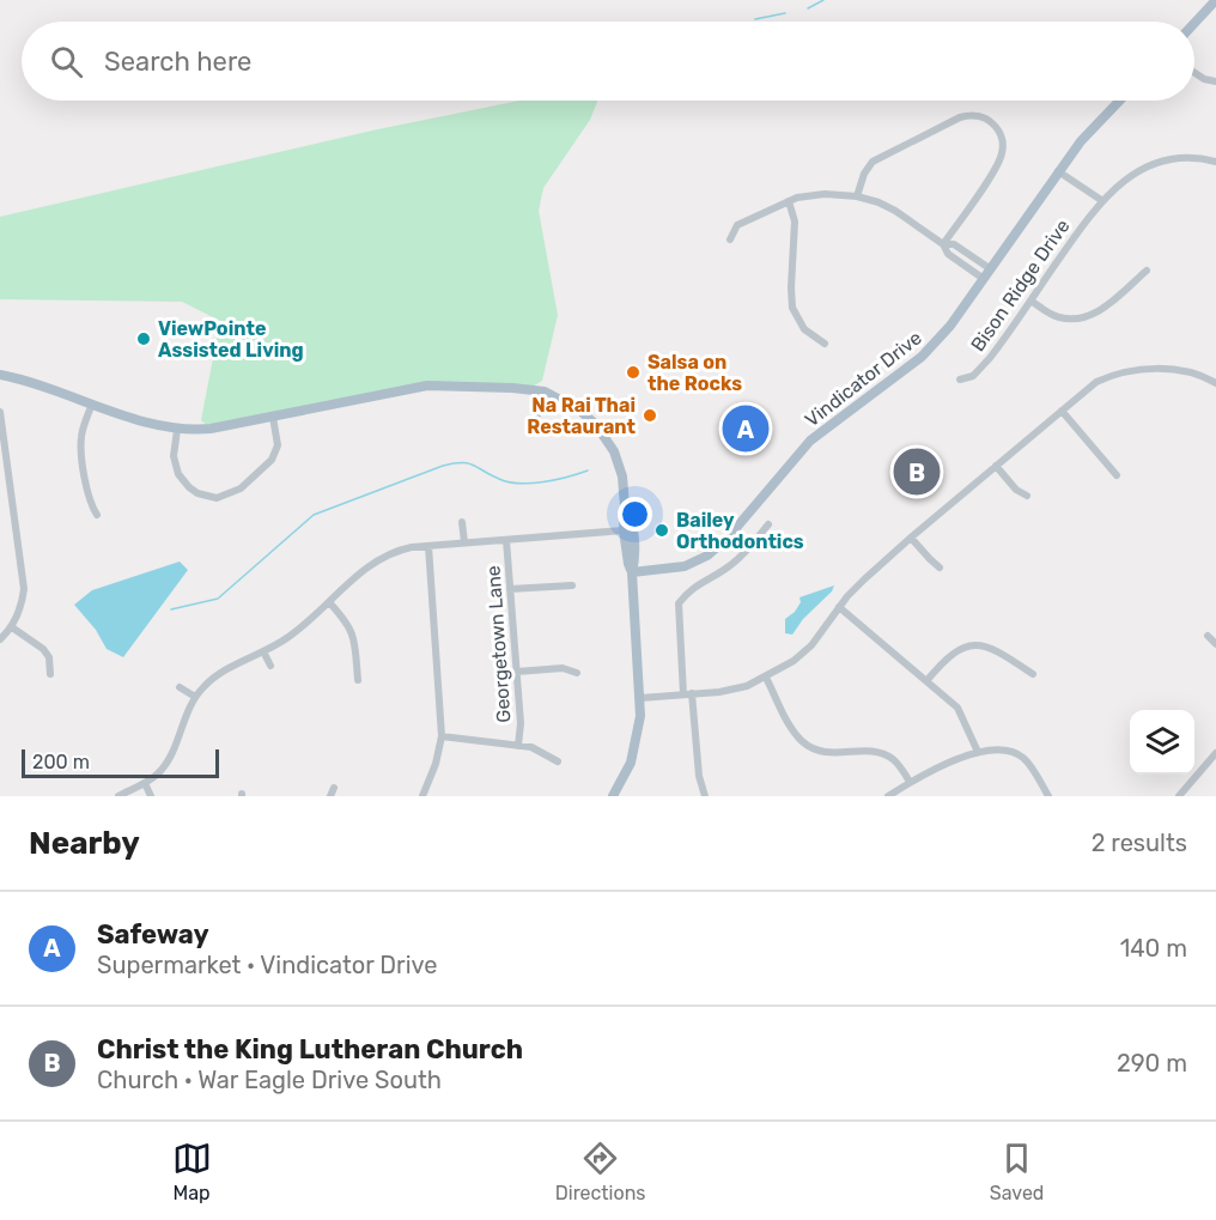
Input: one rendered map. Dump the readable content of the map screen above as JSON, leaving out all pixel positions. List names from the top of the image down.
{
  "streets": {
    "main road": ["Vindicator Drive"],
    "street": ["Bison Ridge Drive", "Georgetown Lane"]
  },
  "places": [
    "ViewPointe Assisted Living",
    "Salsa on the Rocks",
    "Na Rai Thai Restaurant",
    "Bailey Orthodontics"
  ],
  "scale_bar": "200 m",
  "page": {
    "search": "Search here",
    "pins": ["A", "B"],
    "scale": "200 m",
    "heading": ["Nearby", "2 results"],
    "list": [
      {
        "mark": "A",
        "name": "Safeway",
        "note": "Supermarket · Vindicator Drive",
        "value": "140 m"
      },
      {
        "mark": "B",
        "name": "Christ the King Lutheran Church",
        "note": "Church · War Eagle Drive South",
        "value": "290 m"
      }
    ],
    "nav": ["Map", "Directions", "Saved"]
  }
}
